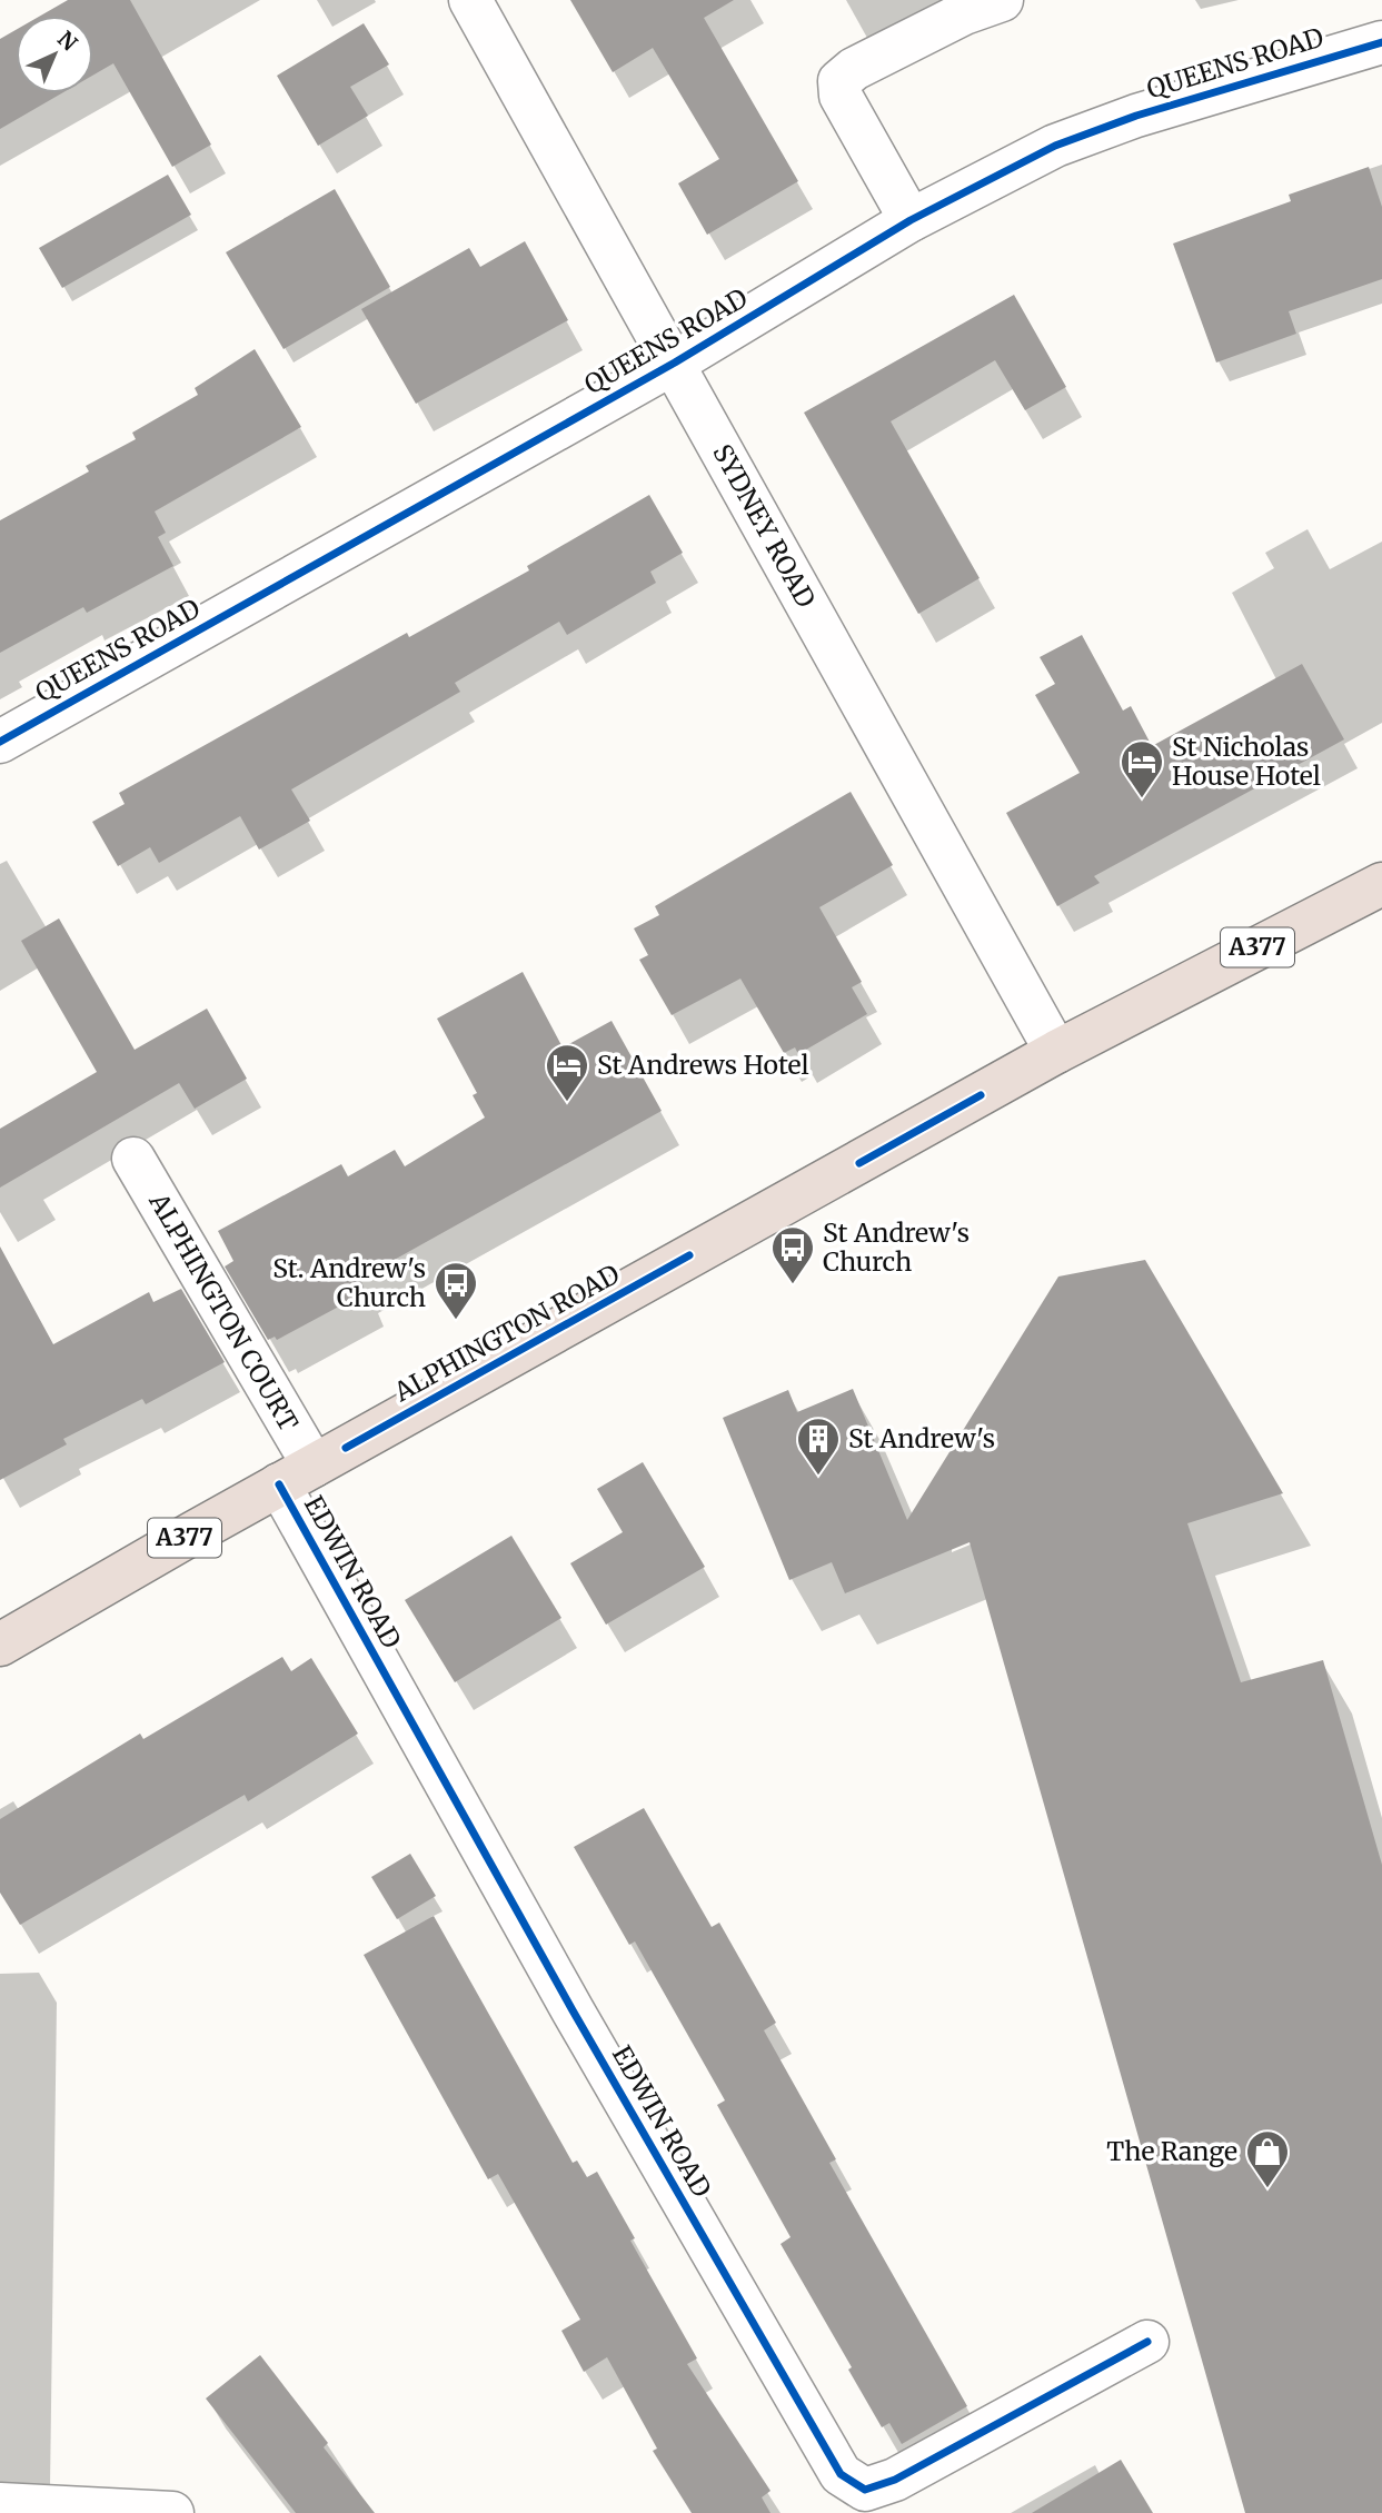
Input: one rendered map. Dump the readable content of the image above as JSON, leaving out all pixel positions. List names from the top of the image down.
{
  "streets": {
    "highway": ["A377", "ALPHINGTON ROAD"],
    "street": [
      "QUEENS ROAD",
      "SYDNEY ROAD",
      "ALPHINGTON COURT",
      "EDWIN ROAD"
    ]
  },
  "crossings": [
    ["QUEENS ROAD", "SYDNEY ROAD"],
    ["SYDNEY ROAD", "ALPHINGTON ROAD"],
    ["ALPHINGTON COURT", "ALPHINGTON ROAD"],
    ["ALPHINGTON COURT", "EDWIN ROAD"],
    ["ALPHINGTON ROAD", "EDWIN ROAD"]
  ],
  "places": {
    "hotel": ["St Nicholas House Hotel", "St Andrews Hotel"],
    "bus stop": ["St Andrew's Church", "St. Andrew's Church"],
    "building": ["St Andrew's"],
    "shop": ["The Range"]
  },
  "north": "top right"
}
